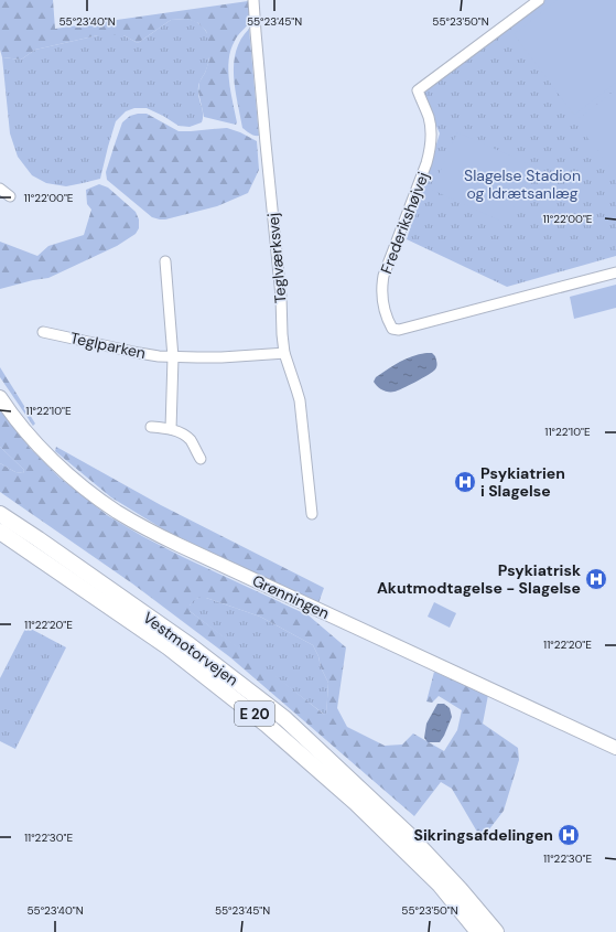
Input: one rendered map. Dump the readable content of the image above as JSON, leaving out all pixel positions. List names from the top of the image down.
{
  "streets": {
    "highway": ["Vestmotorvejen", "E 20"],
    "main road": ["Grønningen"],
    "street": ["Frederikshøjvej", "Teglværksvej", "Teglparken"]
  },
  "crossings": [
    ["Teglværksvej", "Teglparken"]
  ],
  "parks": ["Slagelse Stadion og Idrætsanlæg"],
  "places": {
    "hospital": ["Psykiatrien i Slagelse", "Psykiatrisk Akutmodtagelse - Slagelse", "Sikringsafdelingen"]
  },
  "coordinates": [
    "55°23'40\"N",
    "55°23'45\"N",
    "55°23'50\"N",
    "11°22'00\"E",
    "11°22'10\"E",
    "11°22'20\"E",
    "11°22'30\"E"
  ]
}
